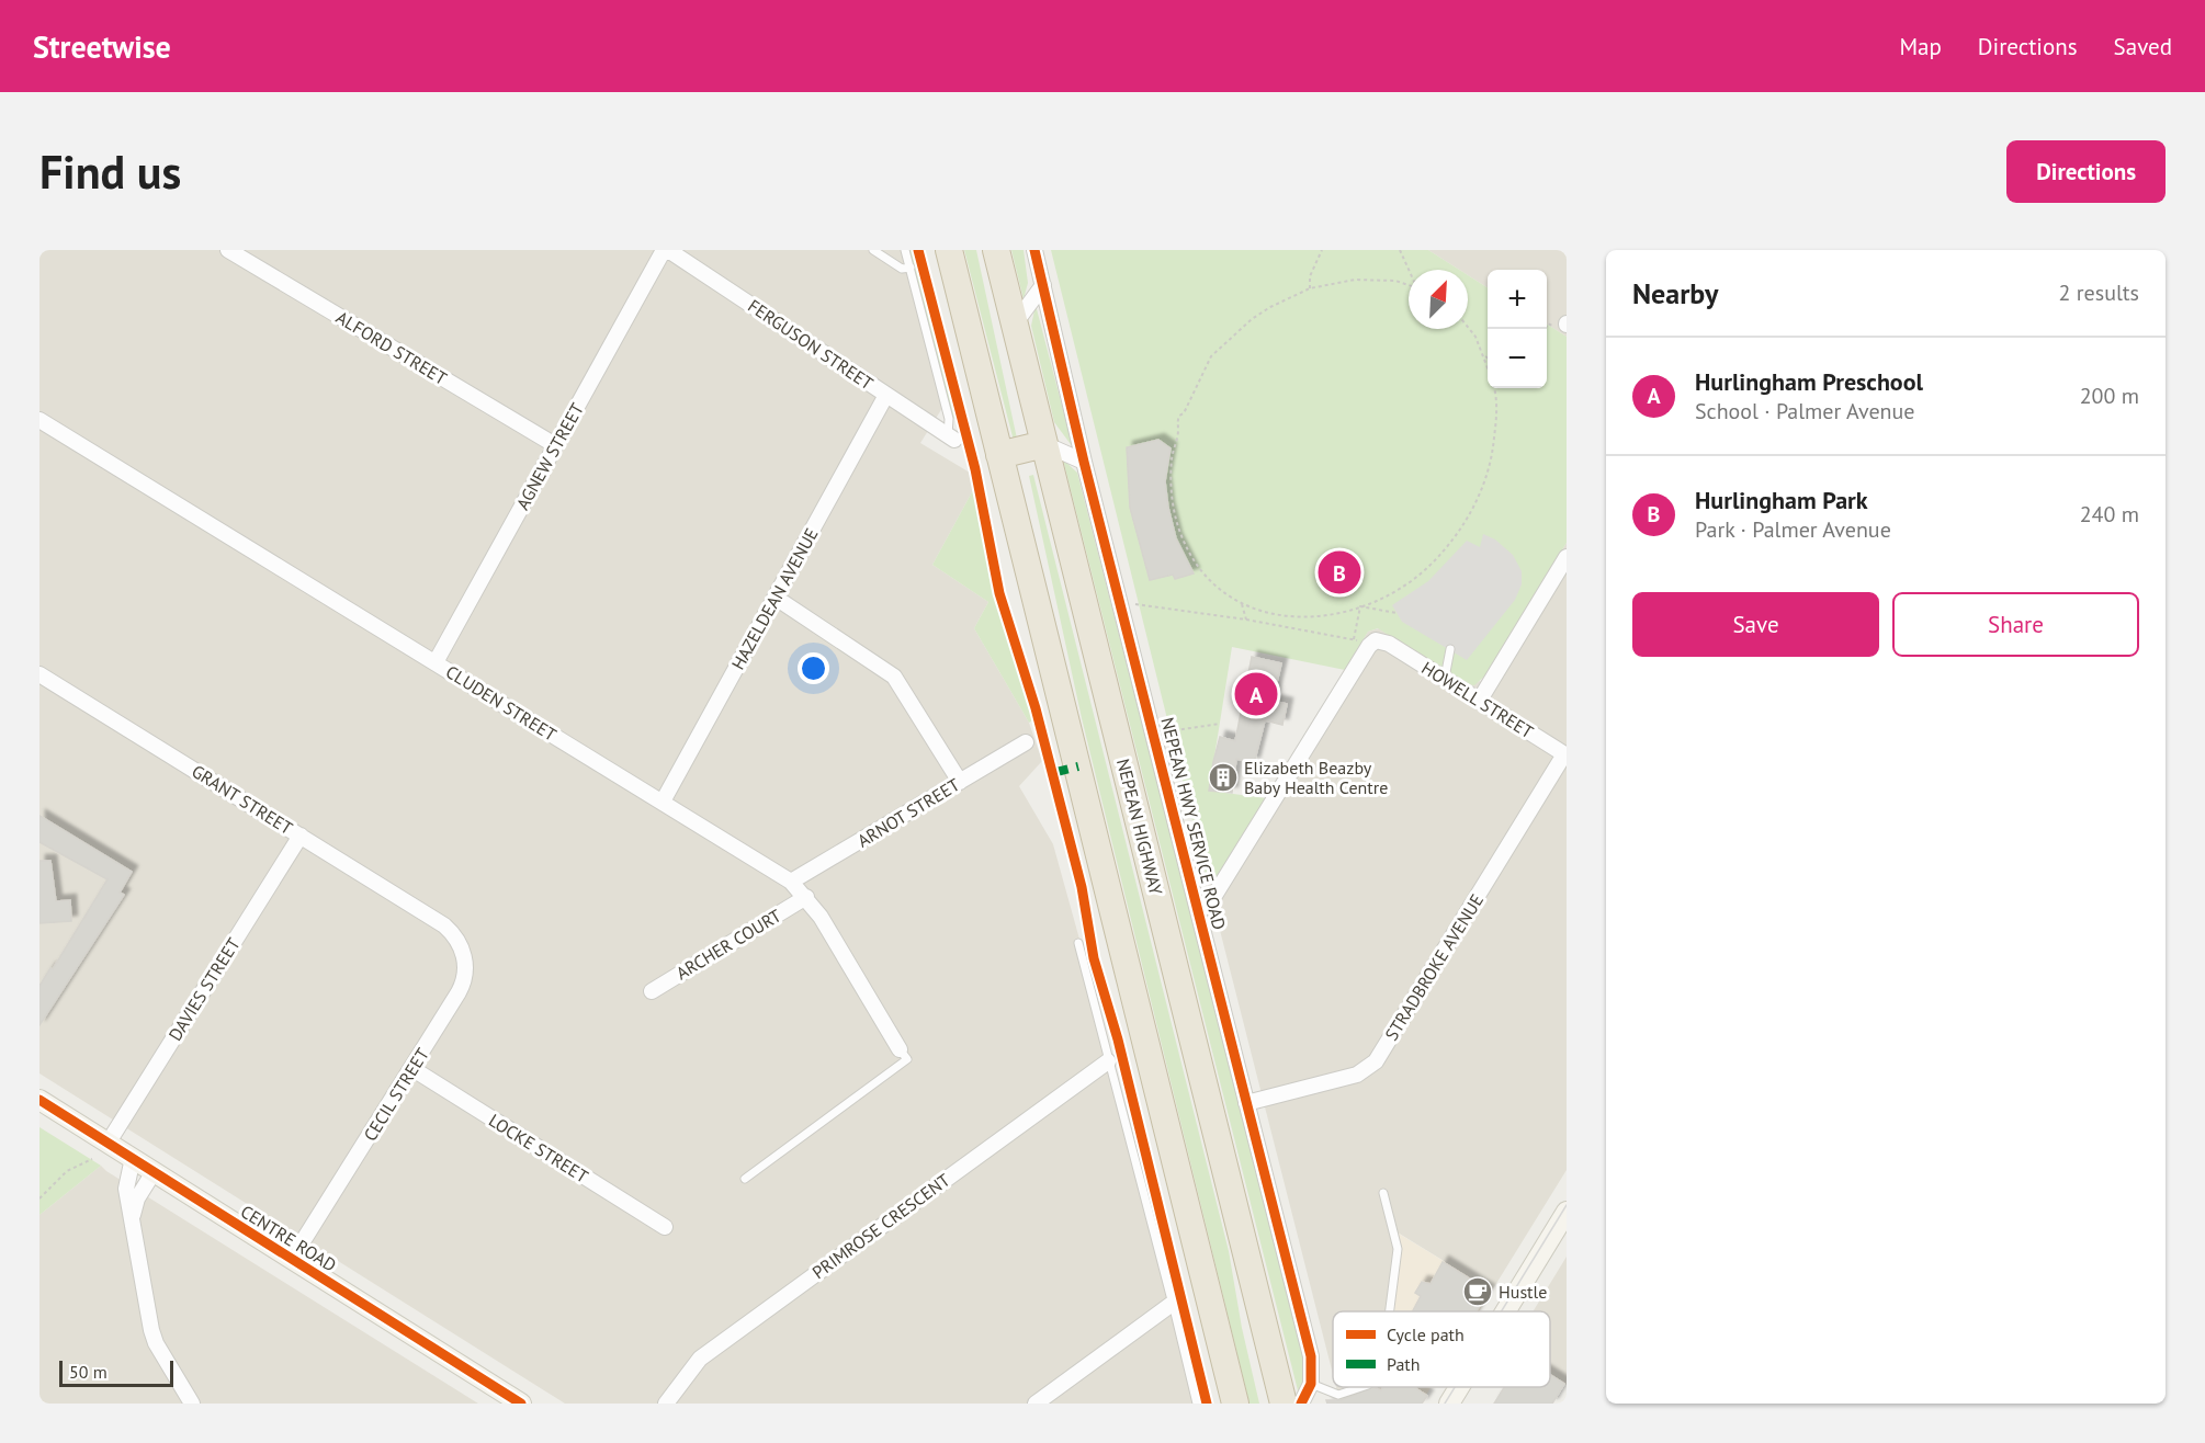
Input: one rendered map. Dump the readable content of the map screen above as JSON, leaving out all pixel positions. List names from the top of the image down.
{
  "streets": {
    "highway": ["NEPEAN HIGHWAY"],
    "main road": ["CENTRE ROAD"],
    "street": [
      "FERGUSON STREET",
      "ALFORD STREET",
      "AGNEW STREET",
      "HAZELDEAN AVENUE",
      "HOWELL STREET",
      "CLUDEN STREET",
      "GRANT STREET",
      "ARNOT STREET",
      "NEPEAN HWY SERVICE ROAD",
      "ARCHER COURT",
      "STRADBROKE AVENUE",
      "DAVIES STREET",
      "CECIL STREET",
      "LOCKE STREET",
      "PRIMROSE CRESCENT"
    ]
  },
  "crossings": [
    ["FERGUSON STREET", "AGNEW STREET"],
    ["FERGUSON STREET", "HAZELDEAN AVENUE"],
    ["ALFORD STREET", "AGNEW STREET"],
    ["AGNEW STREET", "CLUDEN STREET"],
    ["HAZELDEAN AVENUE", "CLUDEN STREET"],
    ["HOWELL STREET", "STRADBROKE AVENUE"],
    ["CLUDEN STREET", "ARNOT STREET"],
    ["CLUDEN STREET", "ARCHER COURT"],
    ["GRANT STREET", "DAVIES STREET"],
    ["GRANT STREET", "CECIL STREET"],
    ["NEPEAN HWY SERVICE ROAD", "STRADBROKE AVENUE"],
    ["DAVIES STREET", "CENTRE ROAD"],
    ["CECIL STREET", "LOCKE STREET"],
    ["CECIL STREET", "CENTRE ROAD"]
  ],
  "places": {
    "building": ["Elizabeth Beazby Baby Health Centre"],
    "cafe": ["Hustle"]
  },
  "legend": ["Cycle path", "Path"],
  "scale_bar": "50 m",
  "north": "top right",
  "page": {
    "header": "Streetwise",
    "nav": ["Map", "Directions", "Saved"],
    "buttons": [
      "Directions",
      ["Save", "Share"]
    ],
    "title": "Find us",
    "heading": ["Nearby", "2 results"],
    "map_buttons": ["+", "−"],
    "list": [
      {
        "mark": "A",
        "name": "Hurlingham Preschool",
        "note": "School · Palmer Avenue",
        "value": "200 m"
      },
      {
        "mark": "B",
        "name": "Hurlingham Park",
        "note": "Park · Palmer Avenue",
        "value": "240 m"
      }
    ],
    "pins": ["B", "A"],
    "scale": "50 m"
  }
}
